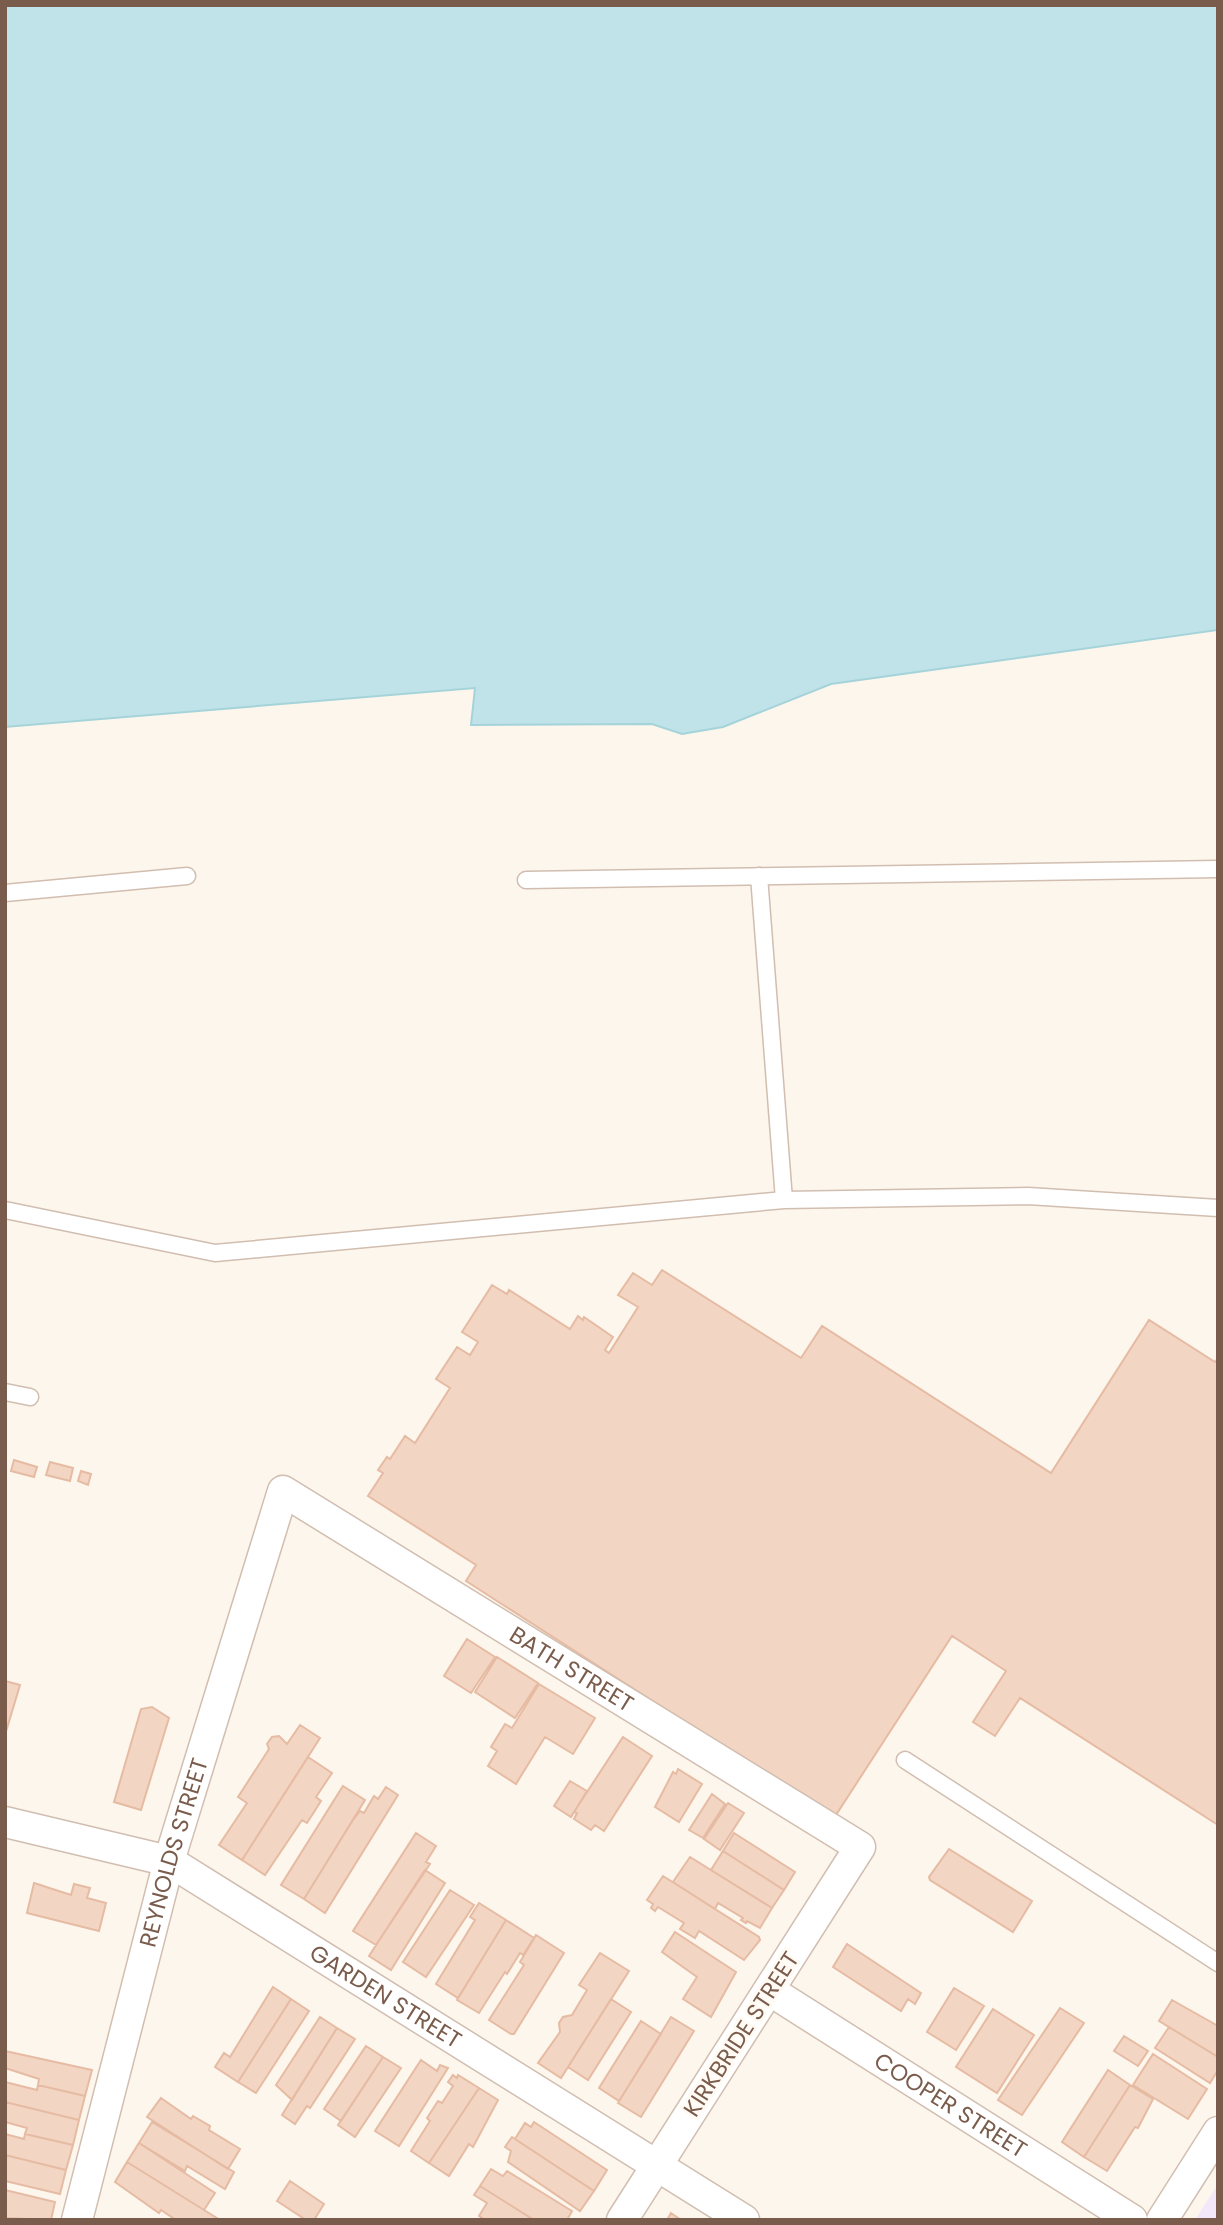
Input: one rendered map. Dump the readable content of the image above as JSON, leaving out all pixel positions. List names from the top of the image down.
{
  "streets": {
    "street": [
      "BATH STREET",
      "REYNOLDS STREET",
      "GARDEN STREET",
      "KIRKBRIDE STREET",
      "COOPER STREET"
    ]
  },
  "crossings": [
    ["BATH STREET", "REYNOLDS STREET"],
    ["BATH STREET", "KIRKBRIDE STREET"],
    ["REYNOLDS STREET", "GARDEN STREET"],
    ["GARDEN STREET", "KIRKBRIDE STREET"],
    ["KIRKBRIDE STREET", "COOPER STREET"]
  ]
}
